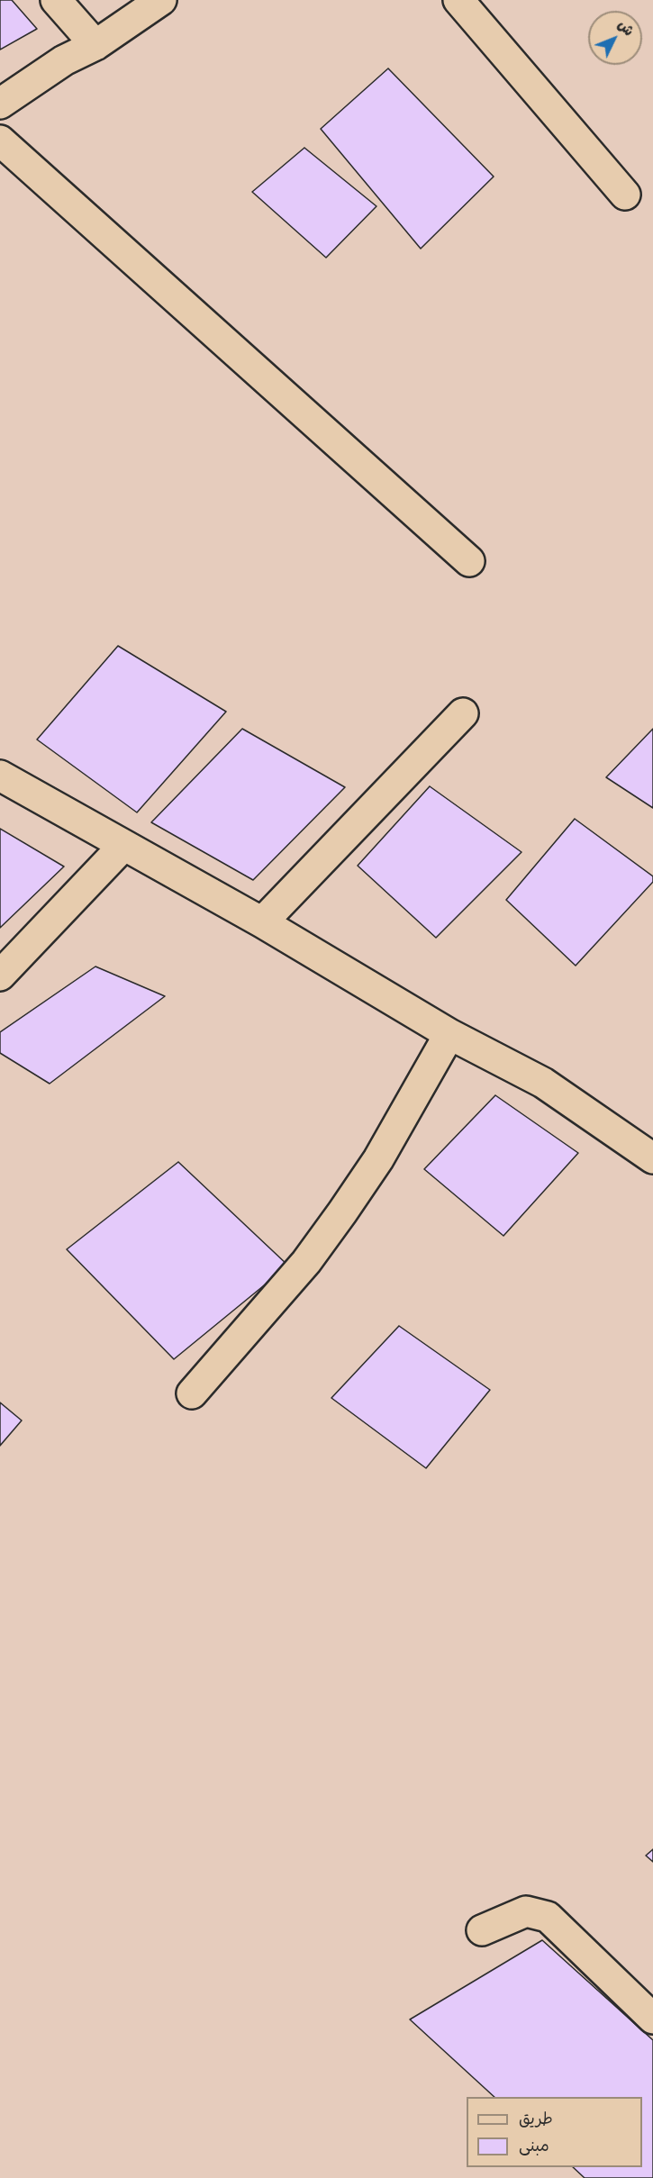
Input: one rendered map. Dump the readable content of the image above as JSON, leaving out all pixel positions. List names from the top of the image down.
{
  "legend": ["طريق", "مبنى"],
  "north": "top right"
}
